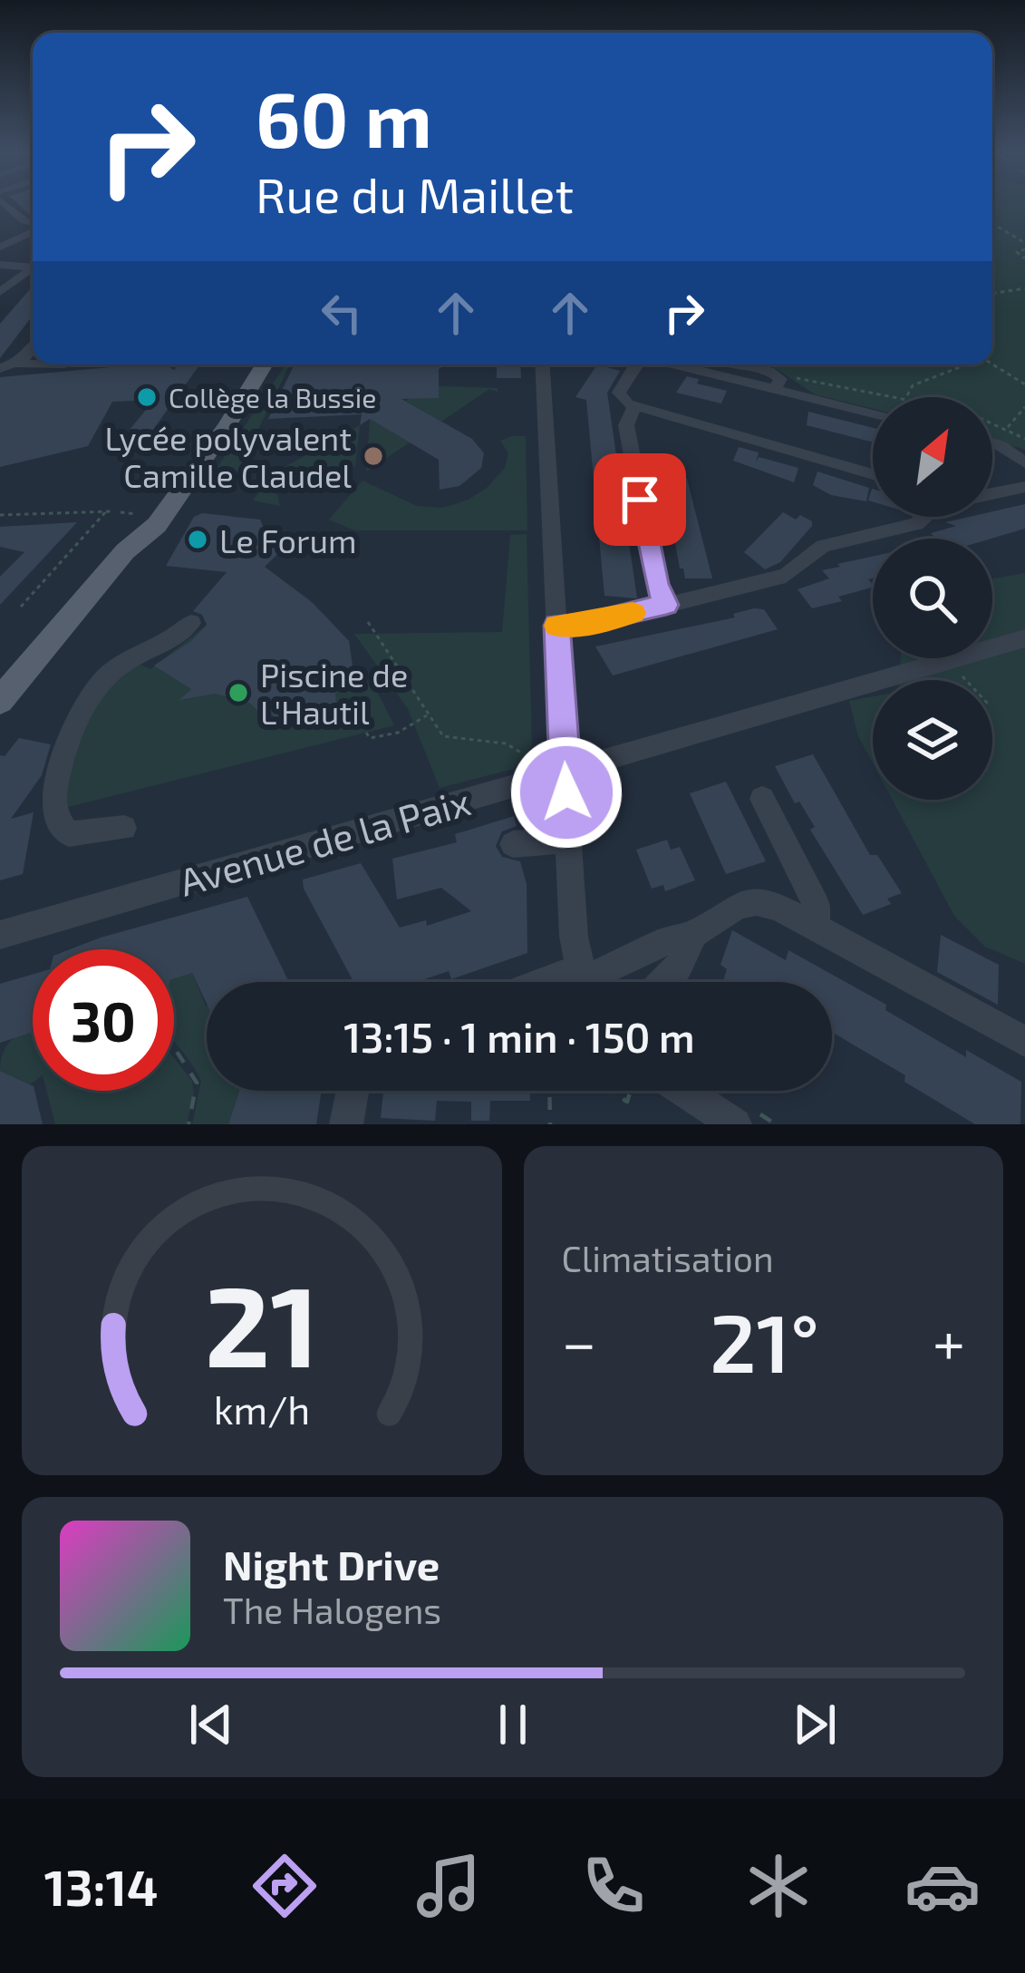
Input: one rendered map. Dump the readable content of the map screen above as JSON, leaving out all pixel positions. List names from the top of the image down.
{
  "streets": {
    "street": ["Avenue de la Paix"]
  },
  "places": [
    "Collège la Bussie",
    "Lycée polyvalent Camille Claudel",
    "Le Forum",
    "Piscine de L'Hautil"
  ],
  "north": "top right",
  "page": {
    "turn": ["60 m", "Rue du Maillet"],
    "limit": "30",
    "trip": "13:15 · 1 min · 150 m",
    "tile": "Climatisation",
    "heat": ["−", "21°", "+"],
    "song": ["Night Drive", "The Halogens"],
    "tabs": "13:14",
    "gauge": ["21", "km/h"]
  }
}
